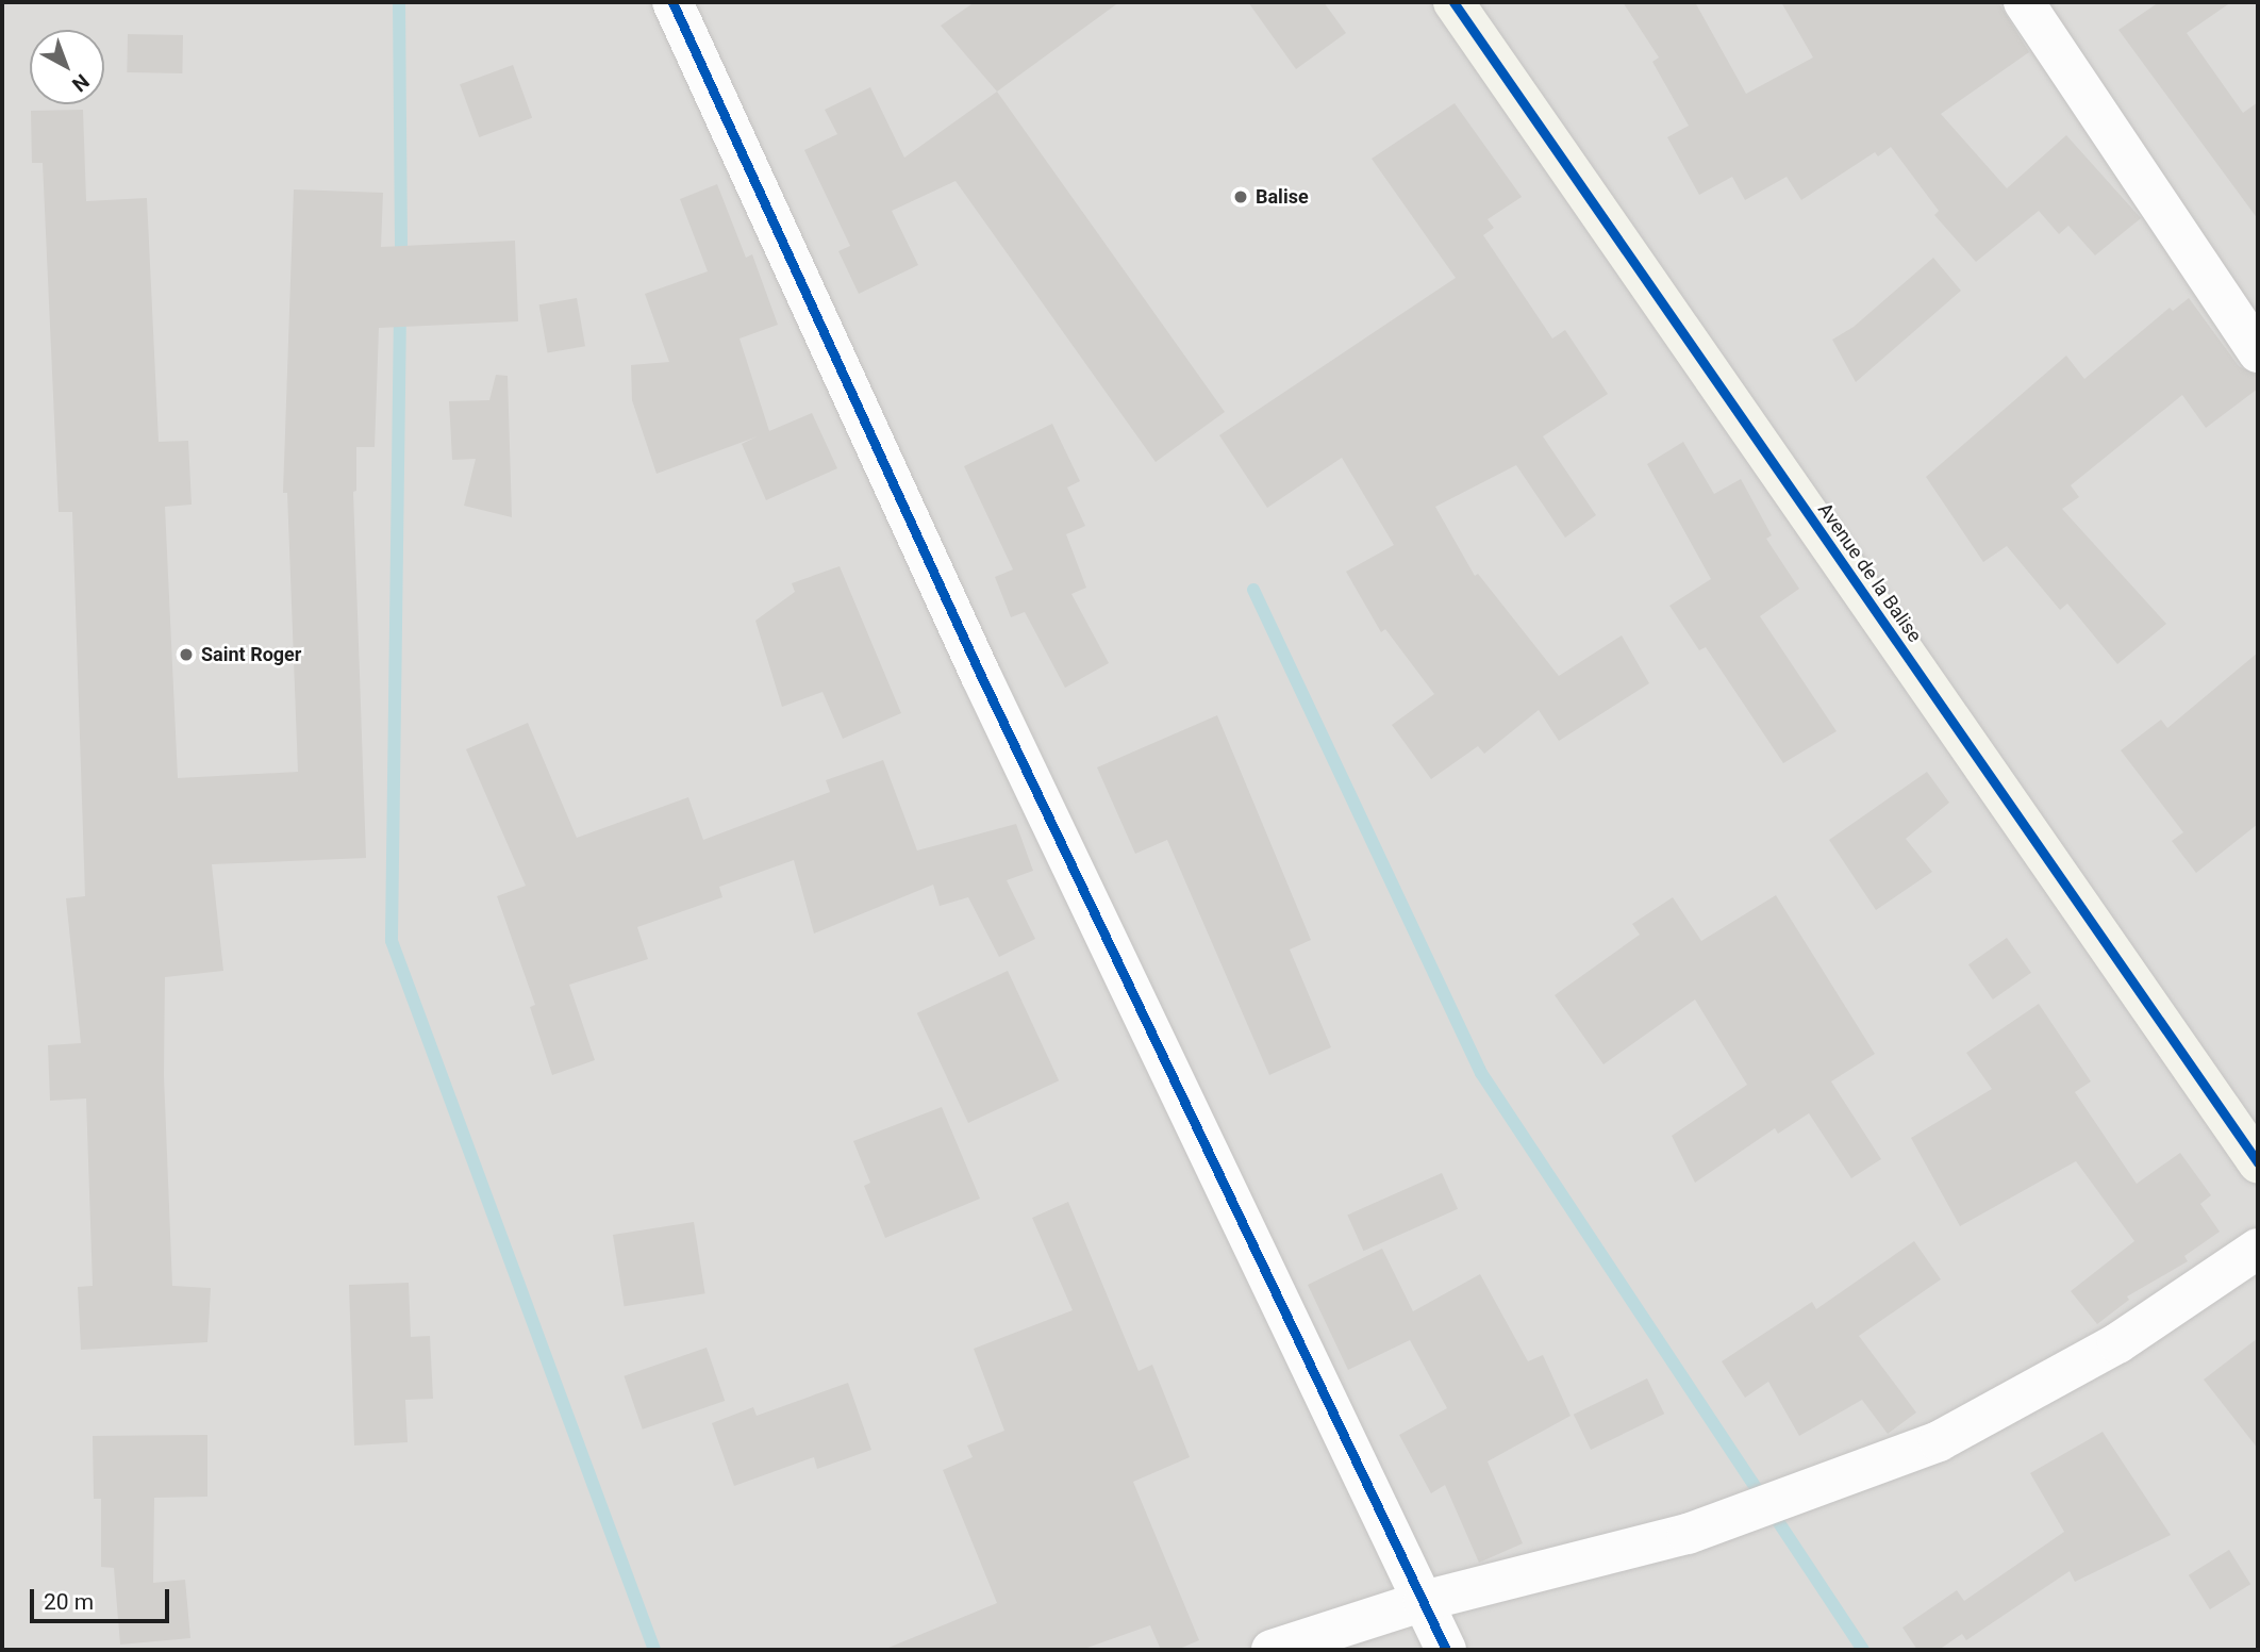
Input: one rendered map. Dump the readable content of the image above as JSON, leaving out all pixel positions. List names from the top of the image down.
{
  "streets": {
    "street": ["Avenue de la Balise"]
  },
  "places": ["Balise", "Saint Roger"],
  "scale_bar": "20 m",
  "north": "bottom right"
}
